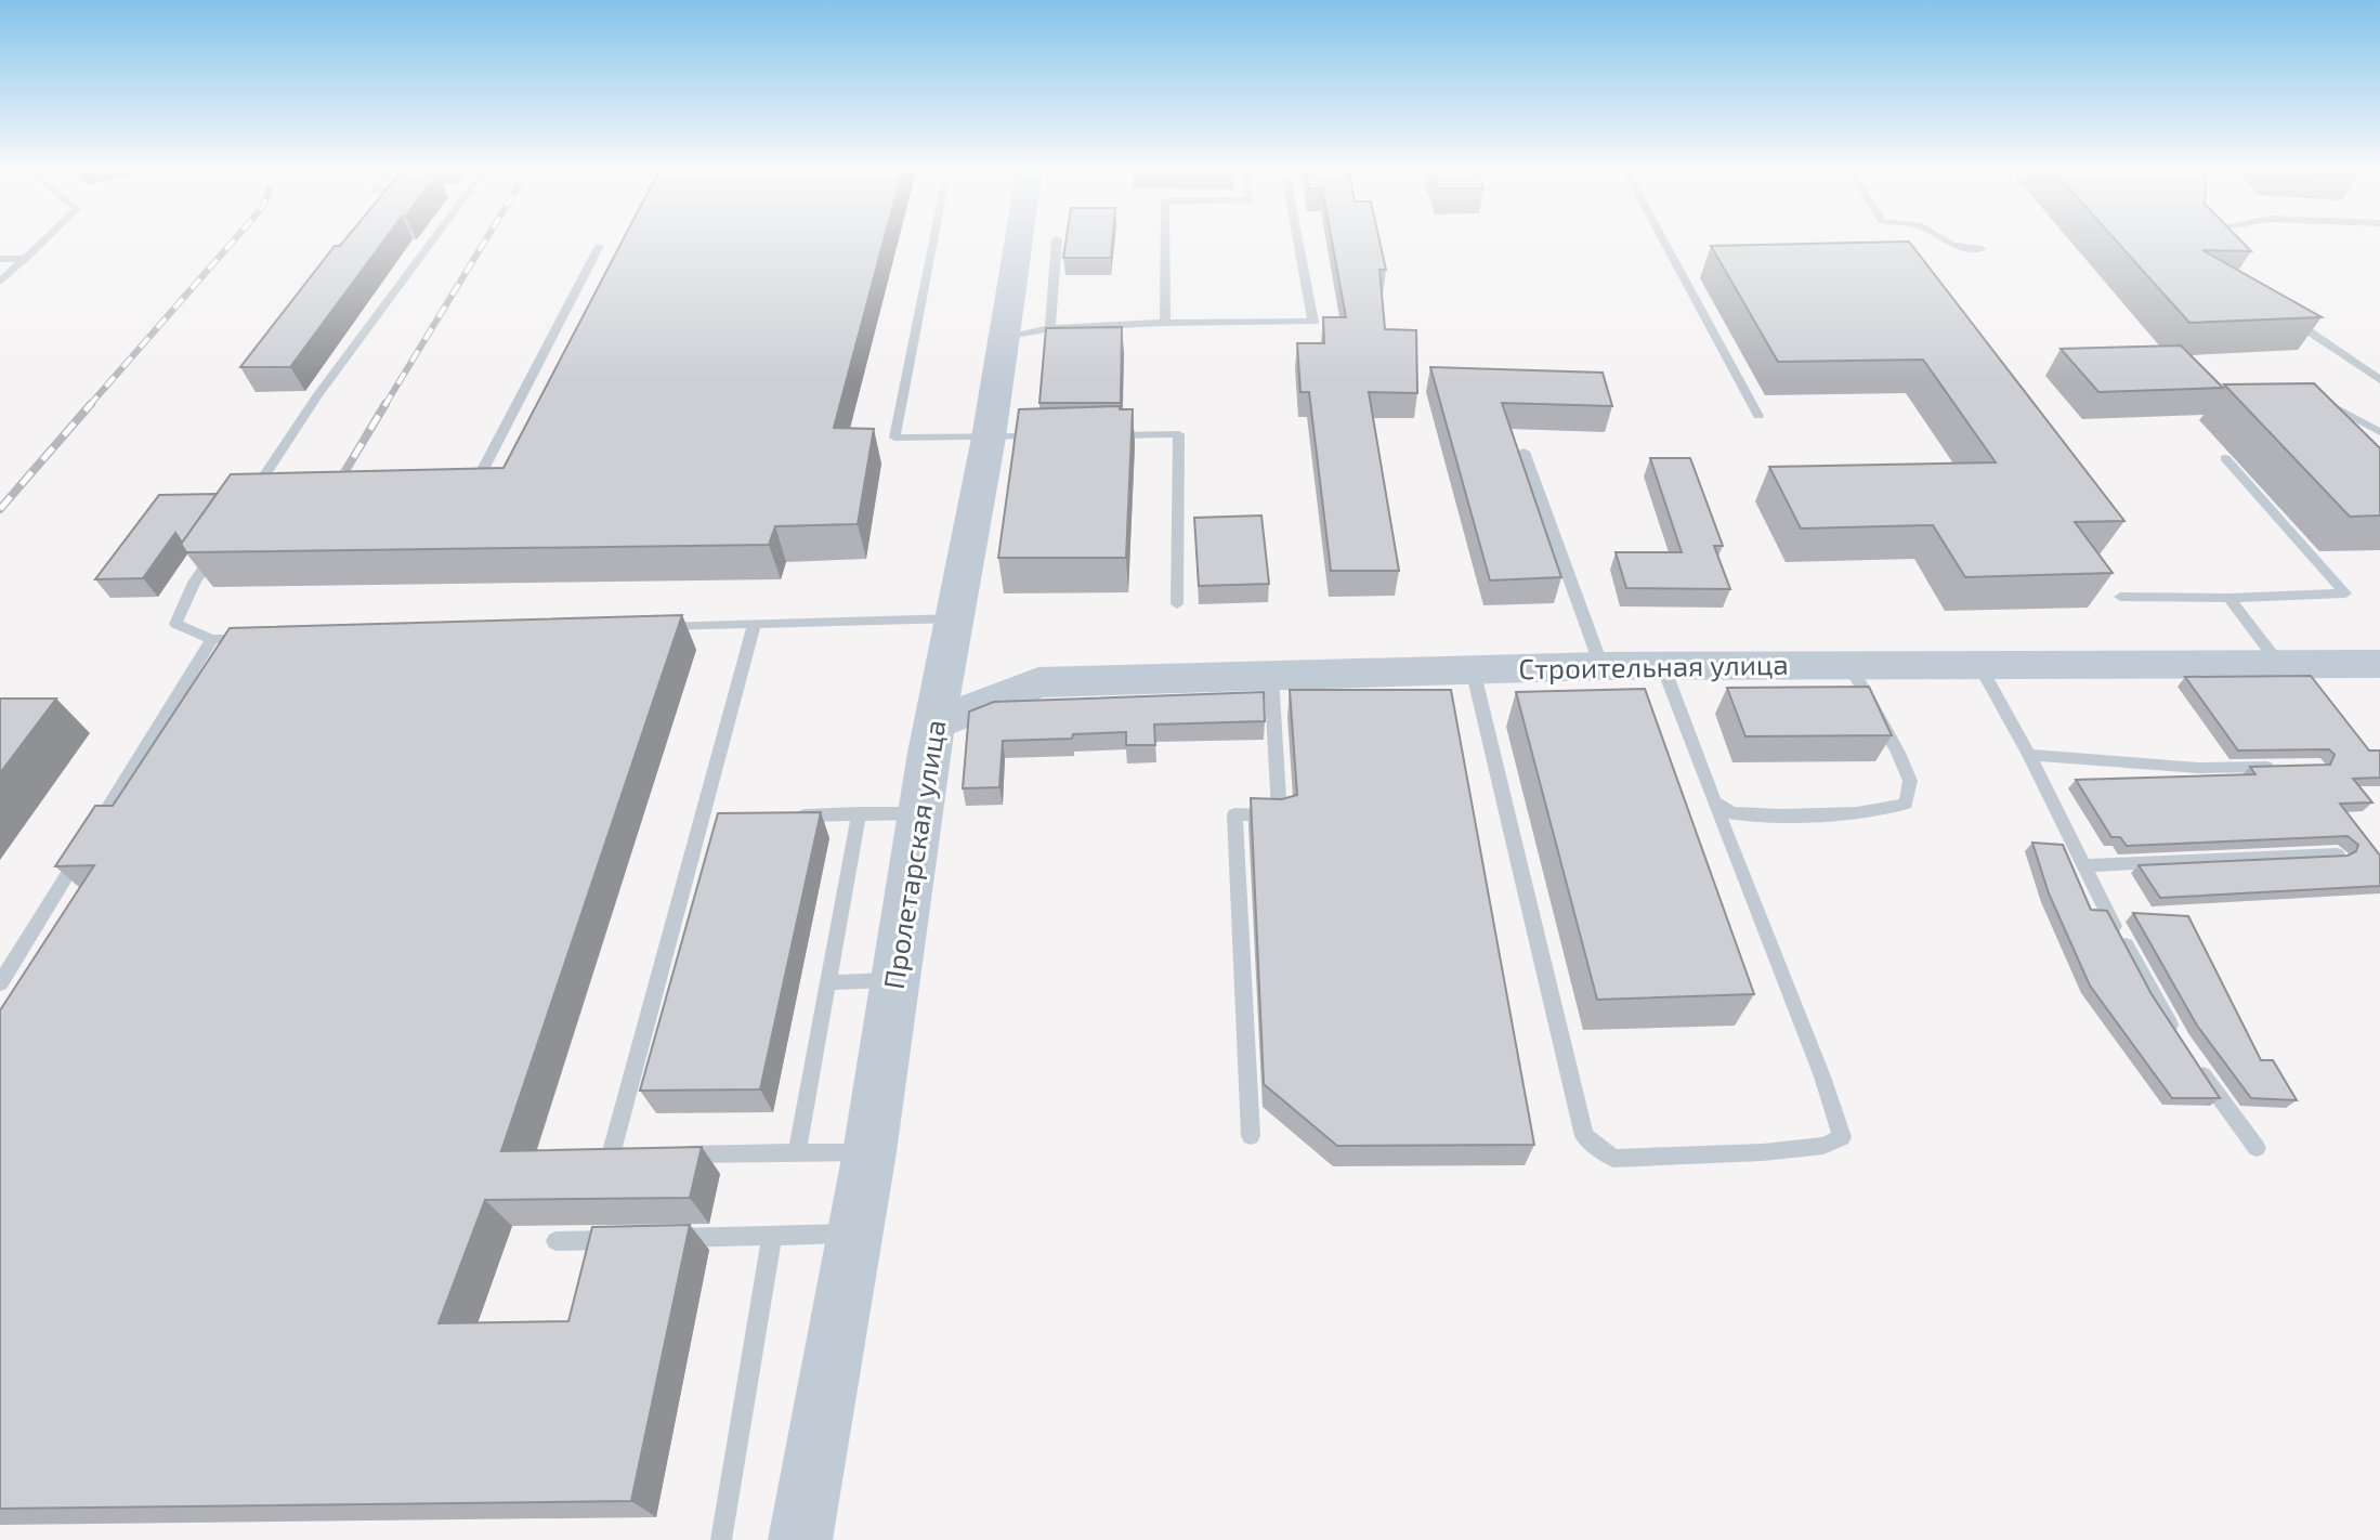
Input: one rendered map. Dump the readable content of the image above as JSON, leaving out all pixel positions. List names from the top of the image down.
{
  "streets": {
    "street": ["Строительная улица", "Пролетарская улица"]
  },
  "crossings": [
    ["Строительная улица", "Пролетарская улица"]
  ]
}
